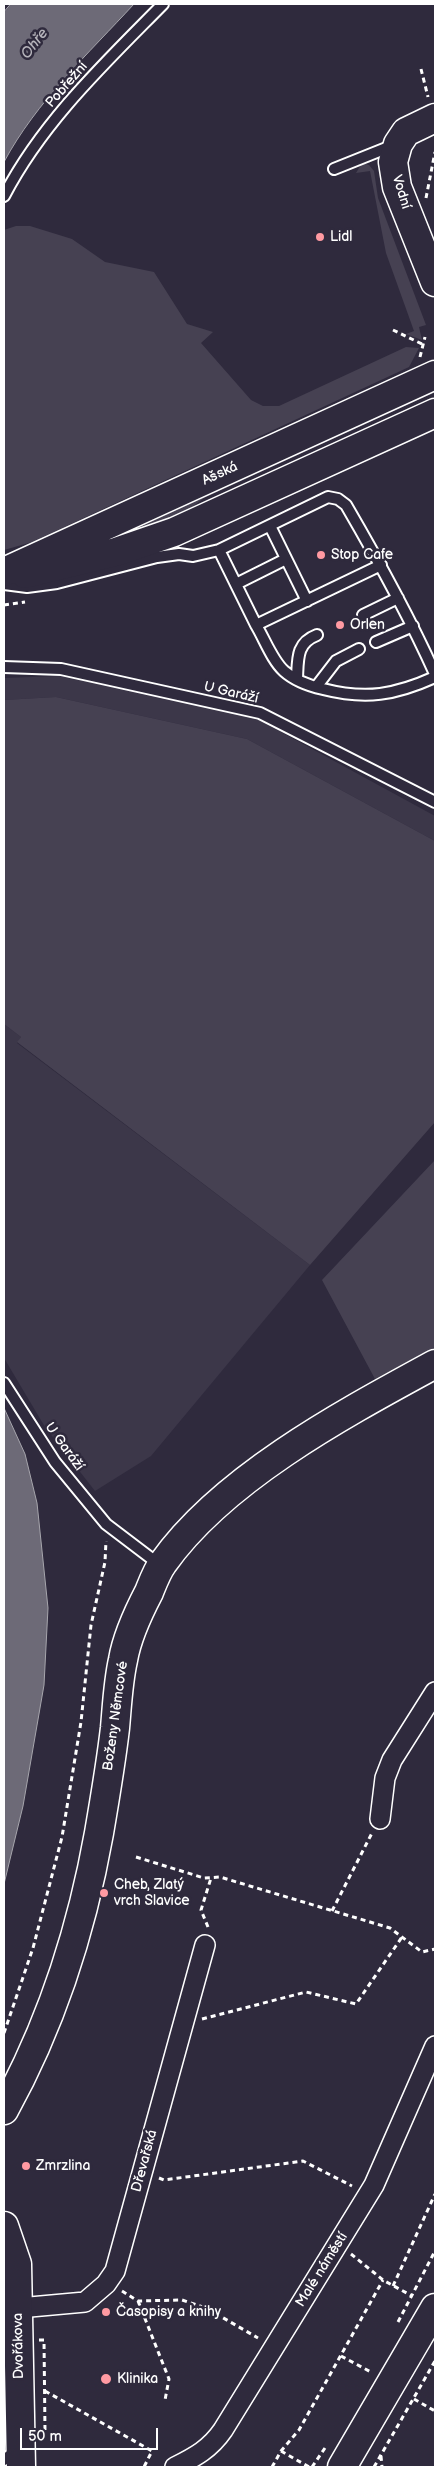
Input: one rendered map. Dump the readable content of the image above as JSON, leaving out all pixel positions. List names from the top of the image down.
{
  "streets": {
    "street": [
      "Vodní",
      "Ašská",
      "Boženy Němcové",
      "Dřevařská",
      "Malé náměstí",
      "Dvořákova"
    ],
    "lane": ["Pobřežní", "U Garáží"]
  },
  "crossings": [
    ["U Garáží", "Boženy Němcové"],
    ["Dřevařská", "Dvořákova"]
  ],
  "water": ["Ohře"],
  "places": [
    "Lidl",
    "Stop Cafe",
    "Orlen",
    "Cheb, Zlatý vrch Slavice",
    "Zmrzlina",
    "Časopisy a knihy",
    "Klinika"
  ],
  "scale_bar": "50 m"
}
